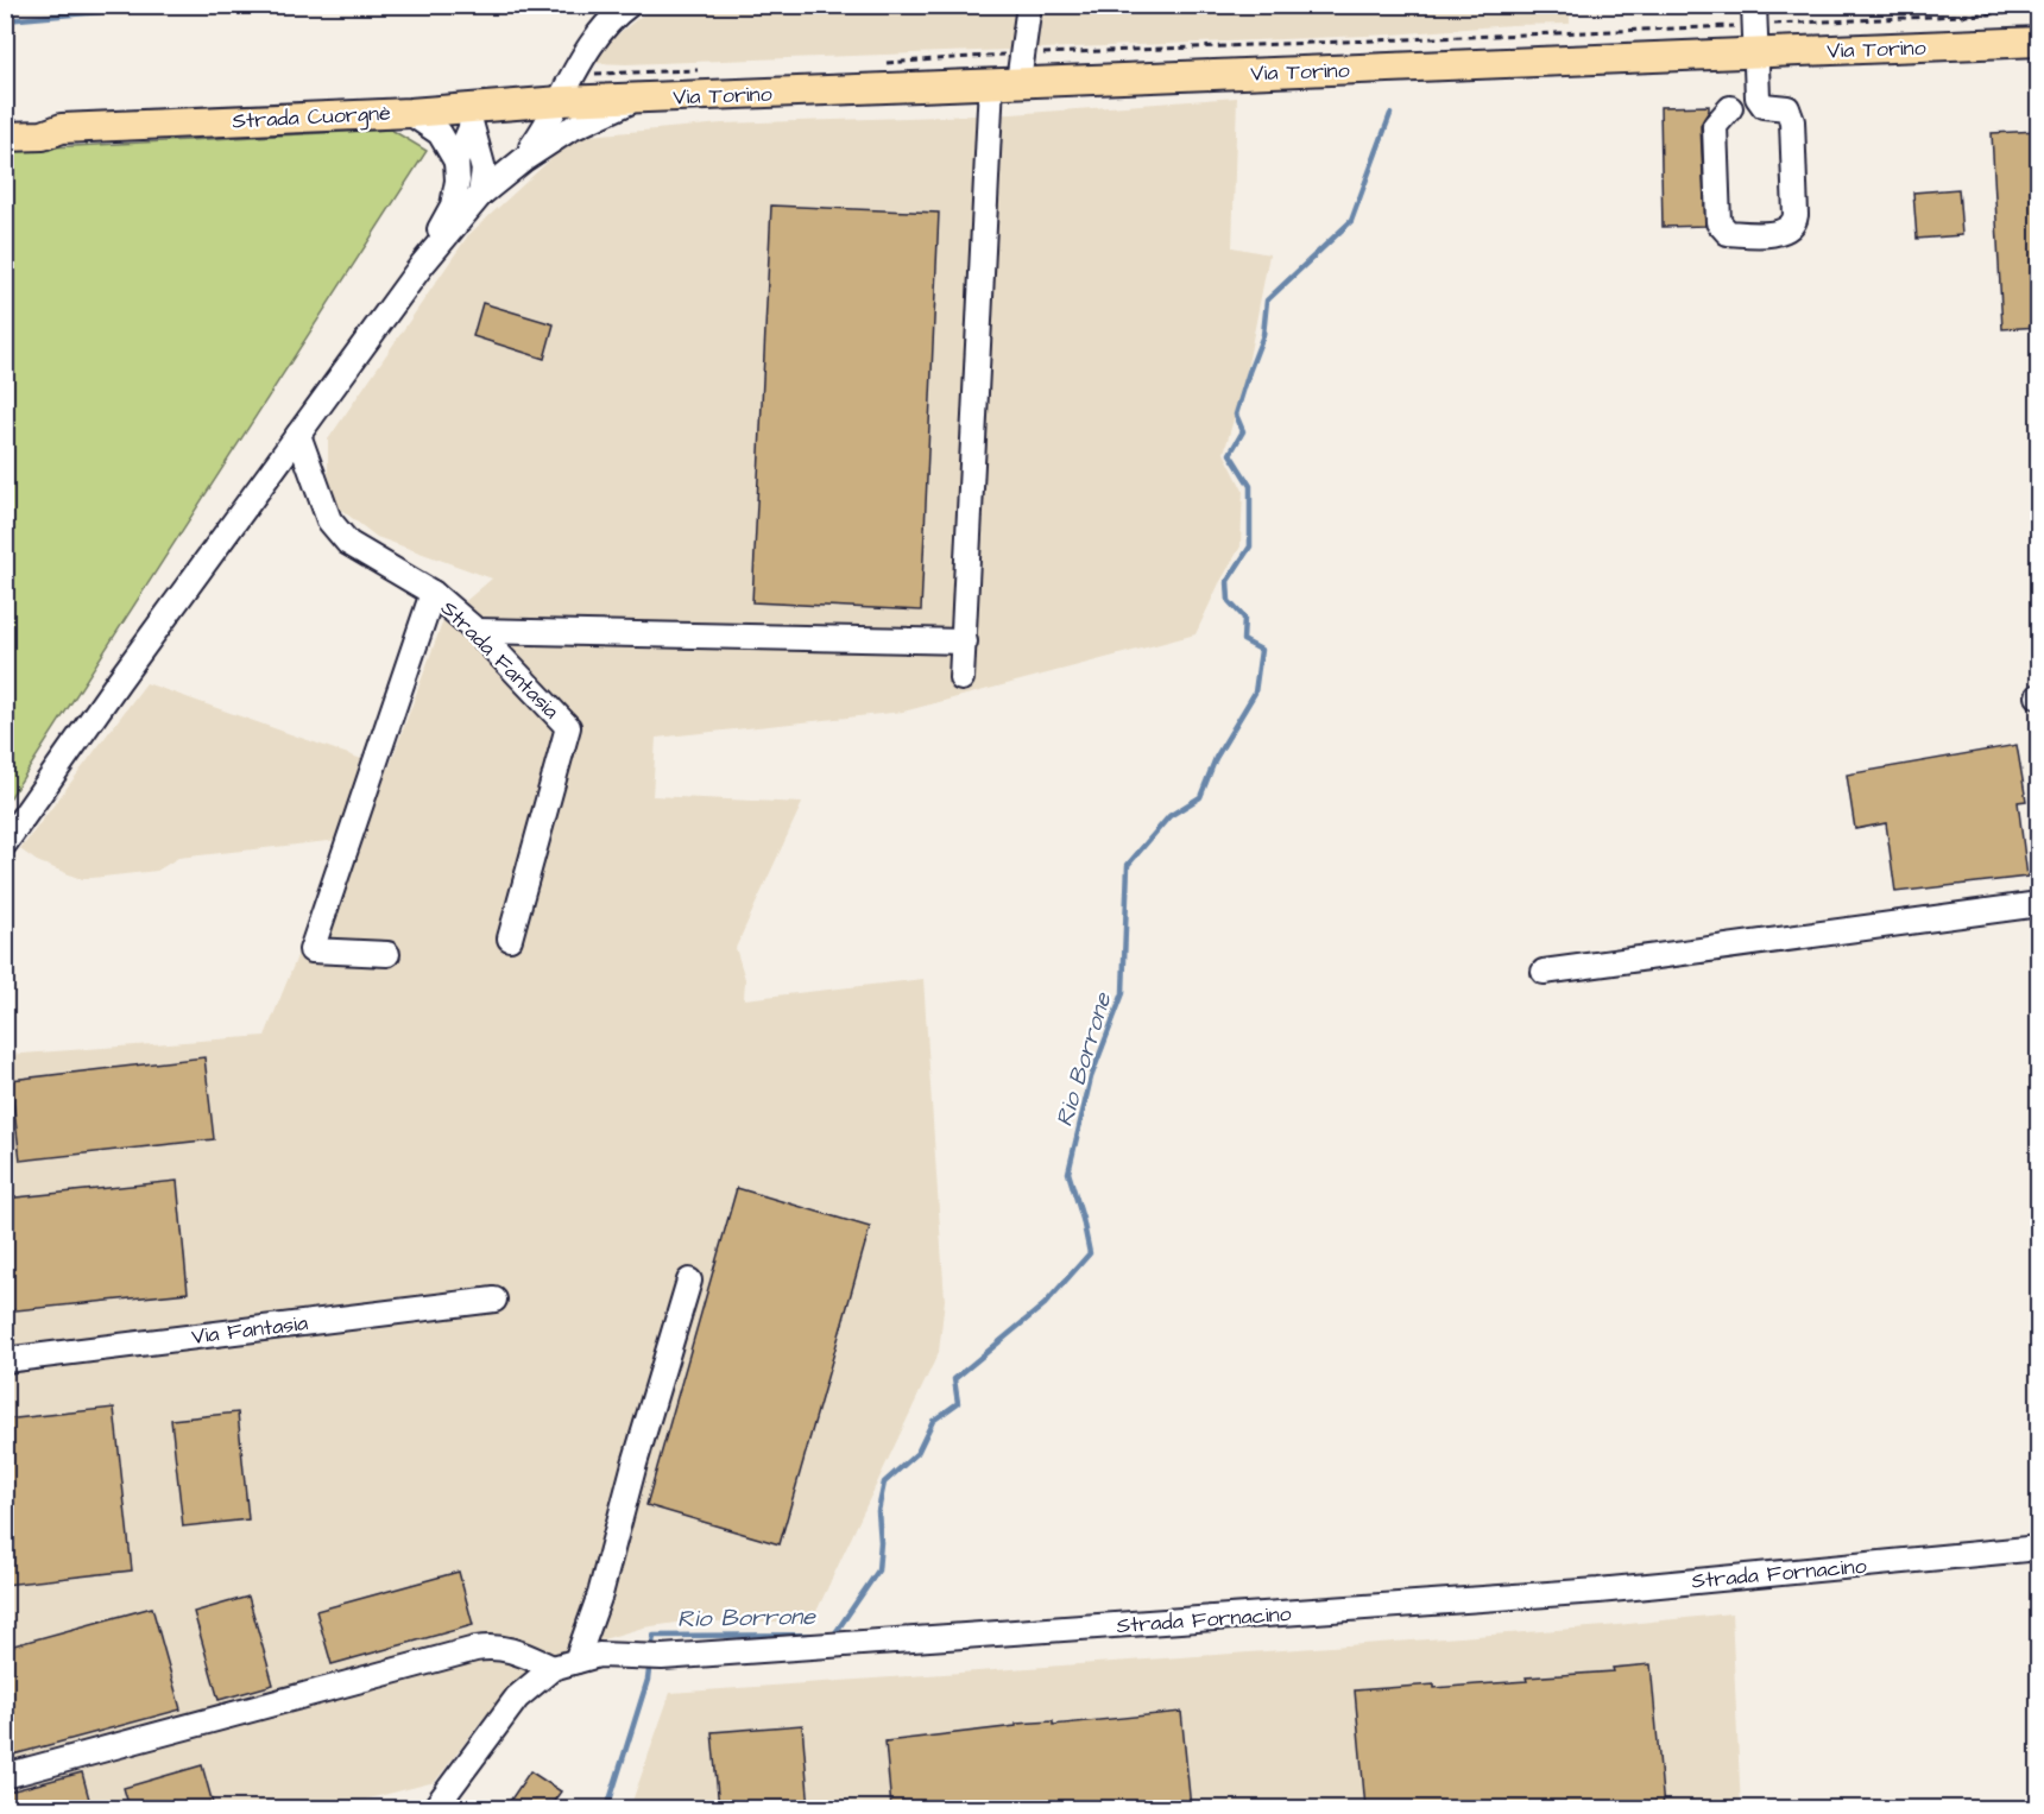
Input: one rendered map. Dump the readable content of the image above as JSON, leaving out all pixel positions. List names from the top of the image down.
{
  "streets": {
    "main road": ["Via Torino", "Strada Cuorgnè"],
    "street": ["Strada Fantasia", "Via Fantasia", "Strada Fornacino"]
  },
  "crossings": [
    ["Via Torino", "Strada Cuorgnè"]
  ],
  "water": ["Rio Borrone"]
}
